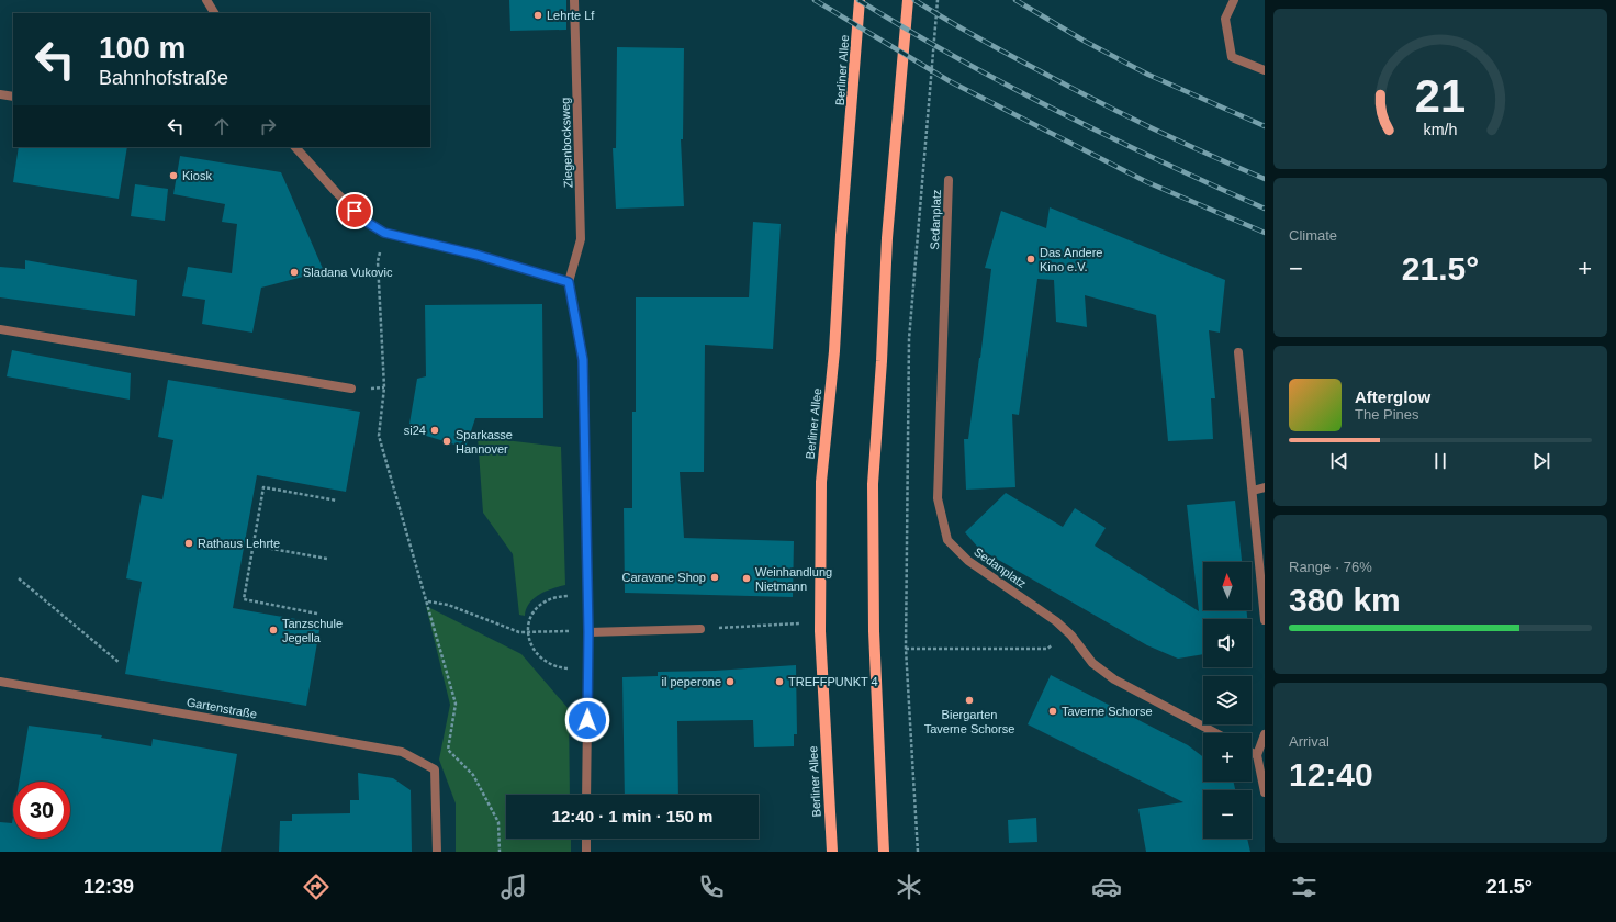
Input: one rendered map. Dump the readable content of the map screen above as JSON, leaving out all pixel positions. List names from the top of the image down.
{
  "streets": {
    "main road": ["Berliner Allee"],
    "street": ["Ziegenbocksweg", "Sedanplatz", "Gartenstraße"]
  },
  "places": [
    "Lehrte Lf",
    "Kiosk",
    "Das Andere Kino e.V.",
    "Sladana Vukovic",
    "si24",
    "Sparkasse Hannover",
    "Rathaus Lehrte",
    "Caravane Shop",
    "Weinhandlung Nietmann",
    "Tanzschule Jegella",
    "il peperone",
    "TREFFPUNKT 4",
    "Biergarten Taverne Schorse",
    "Taverne Schorse"
  ],
  "north": "top",
  "page": {
    "turn": ["100 m", "Bahnhofstraße"],
    "tile": [
      "Climate",
      ["Range · 76%", "380 km"],
      ["Arrival", "12:40"]
    ],
    "heat": ["−", "21.5°", "+"],
    "song": ["Afterglow", "The Pines"],
    "map_buttons": ["+", "−"],
    "limit": "30",
    "trip": "12:40 · 1 min · 150 m",
    "tabs": ["12:39", "21.5°"],
    "gauge": ["21", "km/h"]
  }
}
